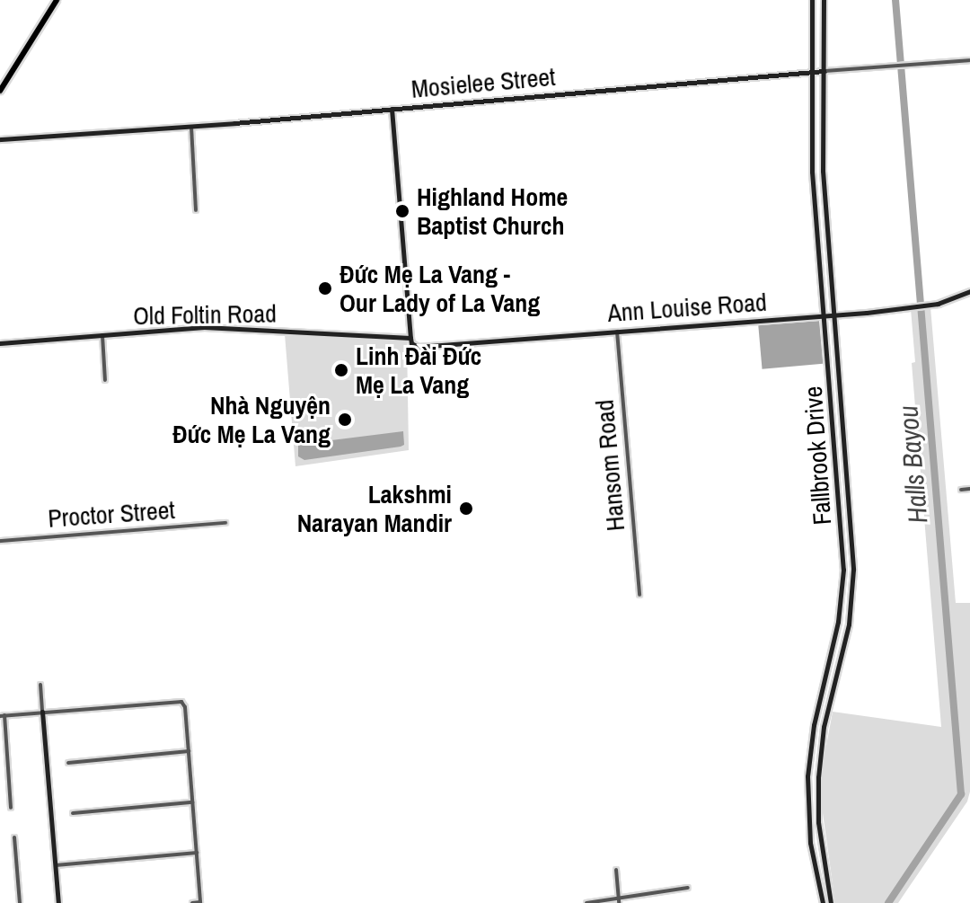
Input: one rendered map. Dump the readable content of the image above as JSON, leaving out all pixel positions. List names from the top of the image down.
{
  "streets": {
    "street": [
      "Mosielee Street",
      "Ann Louise Road",
      "Old Foltin Road",
      "Fallbrook Drive",
      "Hansom Road",
      "Proctor Street"
    ]
  },
  "crossings": [
    ["Mosielee Street", "Fallbrook Drive"],
    ["Ann Louise Road", "Old Foltin Road"],
    ["Ann Louise Road", "Fallbrook Drive"],
    ["Ann Louise Road", "Hansom Road"]
  ],
  "water": ["Halls Bayou"],
  "places": [
    "Highland Home Baptist Church",
    "Đức Mẹ La Vang - Our Lady of La Vang",
    "Linh Đài Đức Mẹ La Vang",
    "Nhà Nguyện Đức Mẹ La Vang",
    "Lakshmi Narayan Mandir"
  ]
}
